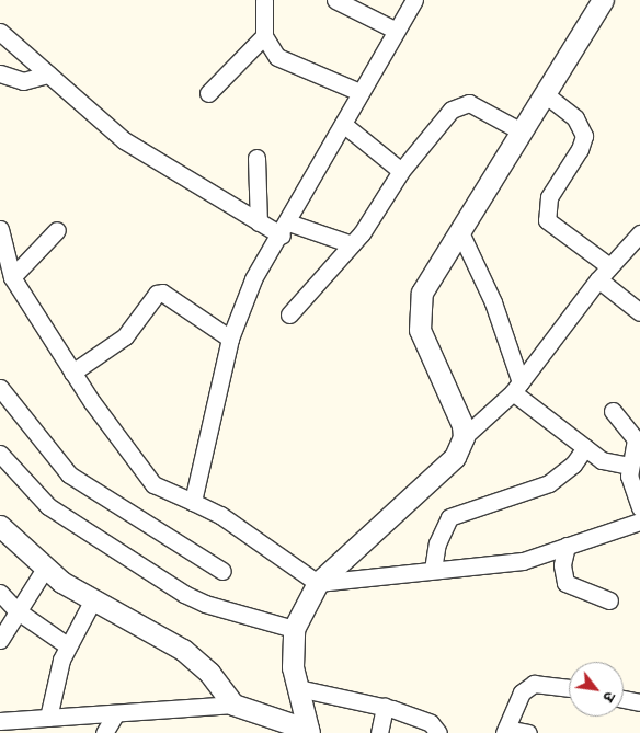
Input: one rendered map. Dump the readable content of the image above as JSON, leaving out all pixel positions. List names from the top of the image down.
{
  "north": "bottom right"
}
